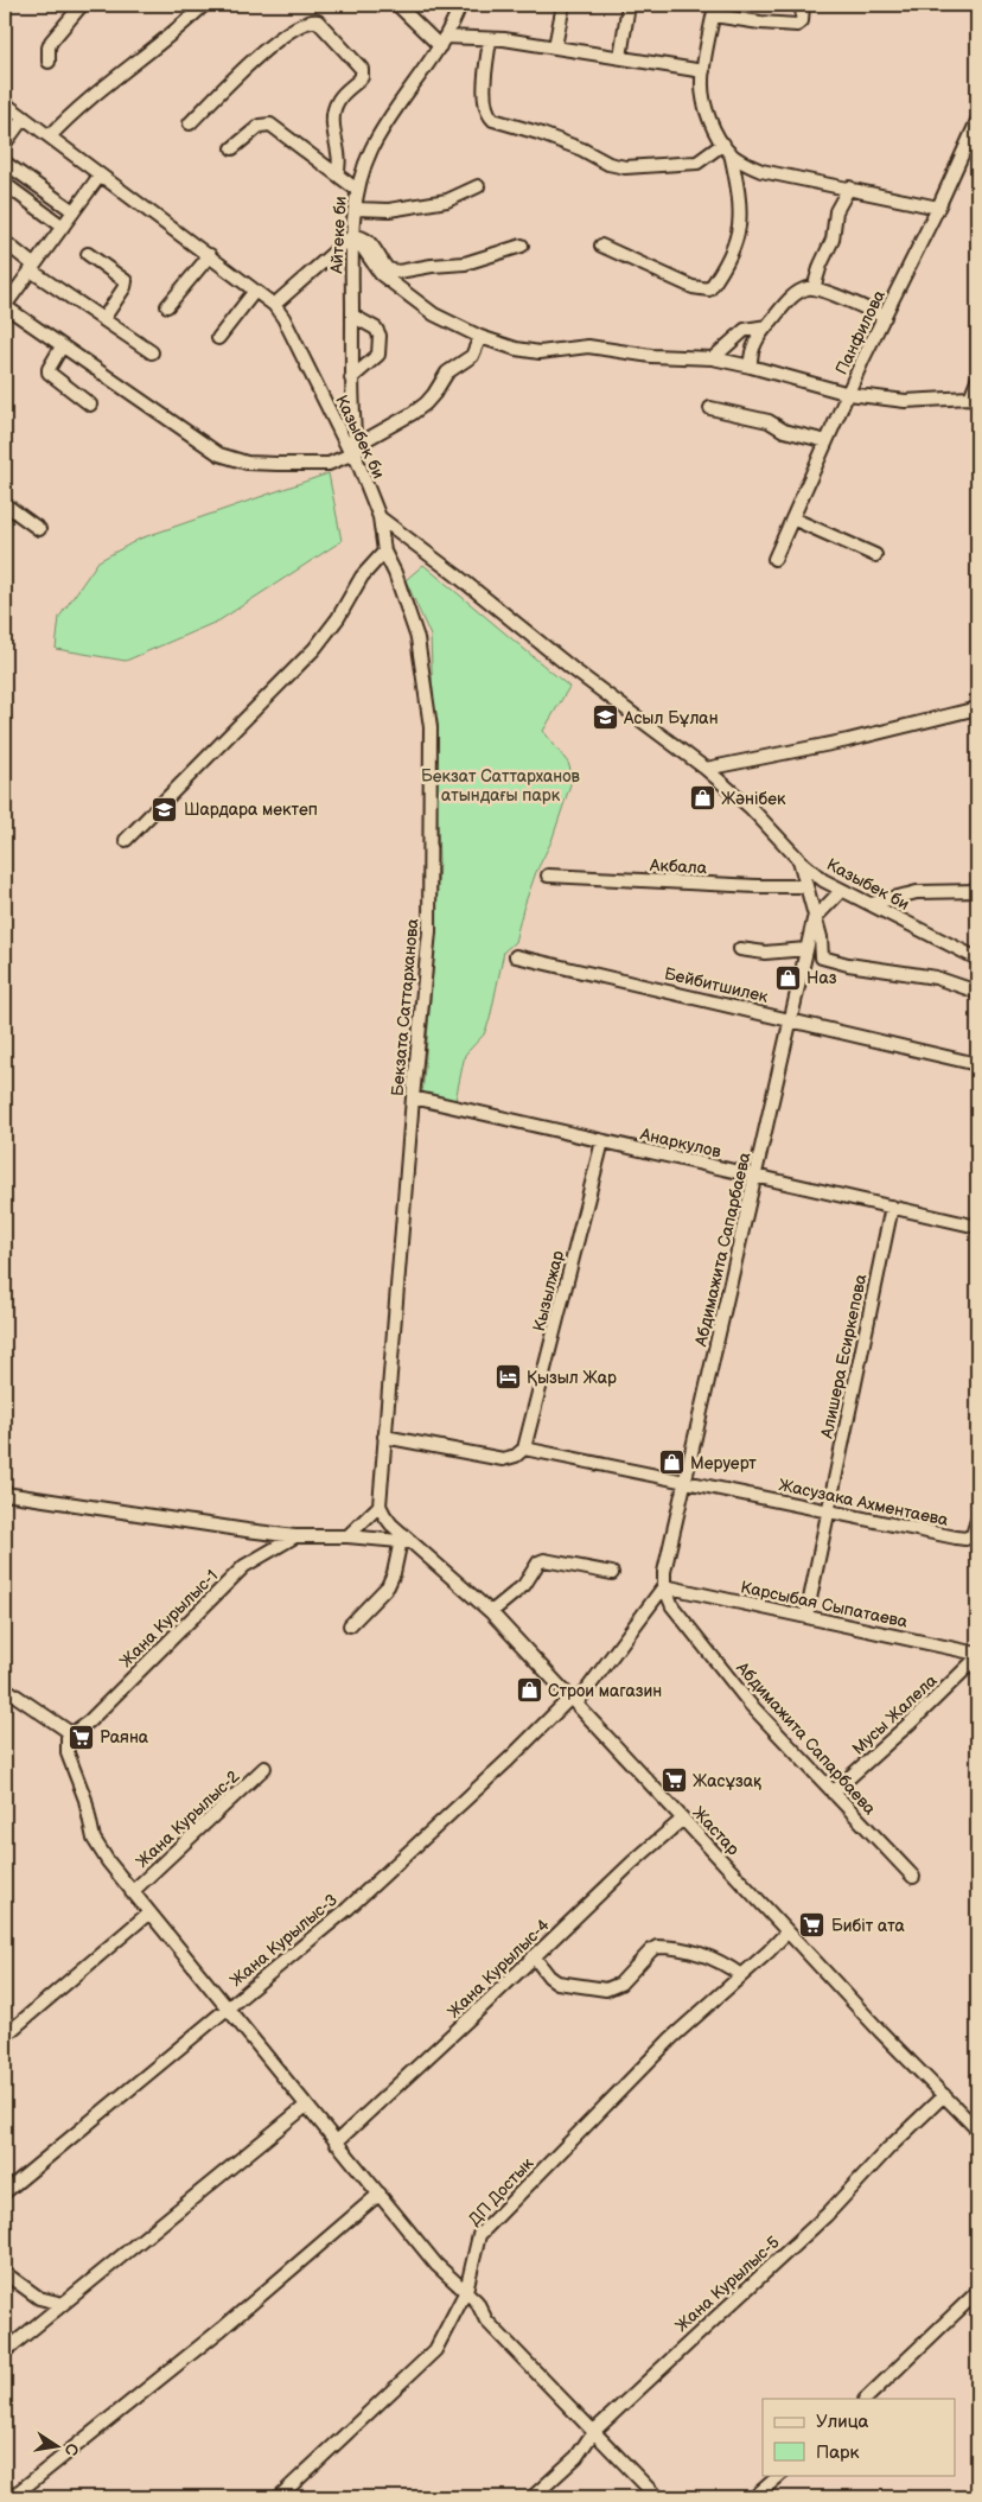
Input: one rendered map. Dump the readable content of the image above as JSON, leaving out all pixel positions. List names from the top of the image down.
{
  "streets": {
    "street": [
      "Айтеке би",
      "Панфилова",
      "Казыбек би",
      "Акбала",
      "Бейбитшилек",
      "Бекзата Саттарханова",
      "Анаркулов",
      "Абдимажита Сапарбаева",
      "Кызылжар",
      "Алишера Есиркепова",
      "Жасузака Ахментаева",
      "Карсыбая Сыпатаева",
      "Жана Курылыс-1",
      "Мусы Жалела",
      "Жана Курылыс-2",
      "Жастар",
      "Жана Курылыс-3",
      "Жана Курылыс-4",
      "ДП Достык",
      "Жана Курылыс-5"
    ]
  },
  "crossings": [
    ["Айтеке би", "Казыбек би"],
    ["Казыбек би", "Бекзата Саттарханова"],
    ["Бейбитшилек", "Абдимажита Сапарбаева"],
    ["Бекзата Саттарханова", "Анаркулов"],
    ["Бекзата Саттарханова", "Жастар"],
    ["Анаркулов", "Абдимажита Сапарбаева"],
    ["Анаркулов", "Кызылжар"],
    ["Анаркулов", "Алишера Есиркепова"],
    ["Абдимажита Сапарбаева", "Жасузака Ахментаева"],
    ["Абдимажита Сапарбаева", "Карсыбая Сыпатаева"],
    ["Абдимажита Сапарбаева", "Мусы Жалела"],
    ["Абдимажита Сапарбаева", "Жастар"],
    ["Абдимажита Сапарбаева", "Жана Курылыс-3"],
    ["Кызылжар", "Жасузака Ахментаева"],
    ["Алишера Есиркепова", "Жасузака Ахментаева"],
    ["Алишера Есиркепова", "Карсыбая Сыпатаева"],
    ["Карсыбая Сыпатаева", "Мусы Жалела"],
    ["Жастар", "Жана Курылыс-3"],
    ["Жастар", "Жана Курылыс-4"],
    ["Жастар", "ДП Достык"],
    ["Жастар", "Жана Курылыс-5"]
  ],
  "parks": ["Бекзат Саттарханов атындағы парк"],
  "places": {
    "school or university": ["Асыл Бұлан", "Шардара мектеп"],
    "shop": [
      "Жәнібек",
      "Наз",
      "Меруерт",
      "Строи магазин"
    ],
    "hotel": ["Қызыл Жар"],
    "supermarket": ["Раяна", "Жасұзақ", "Бибіт ата"]
  },
  "legend": ["Улица", "Парк"],
  "north": "right"
}
